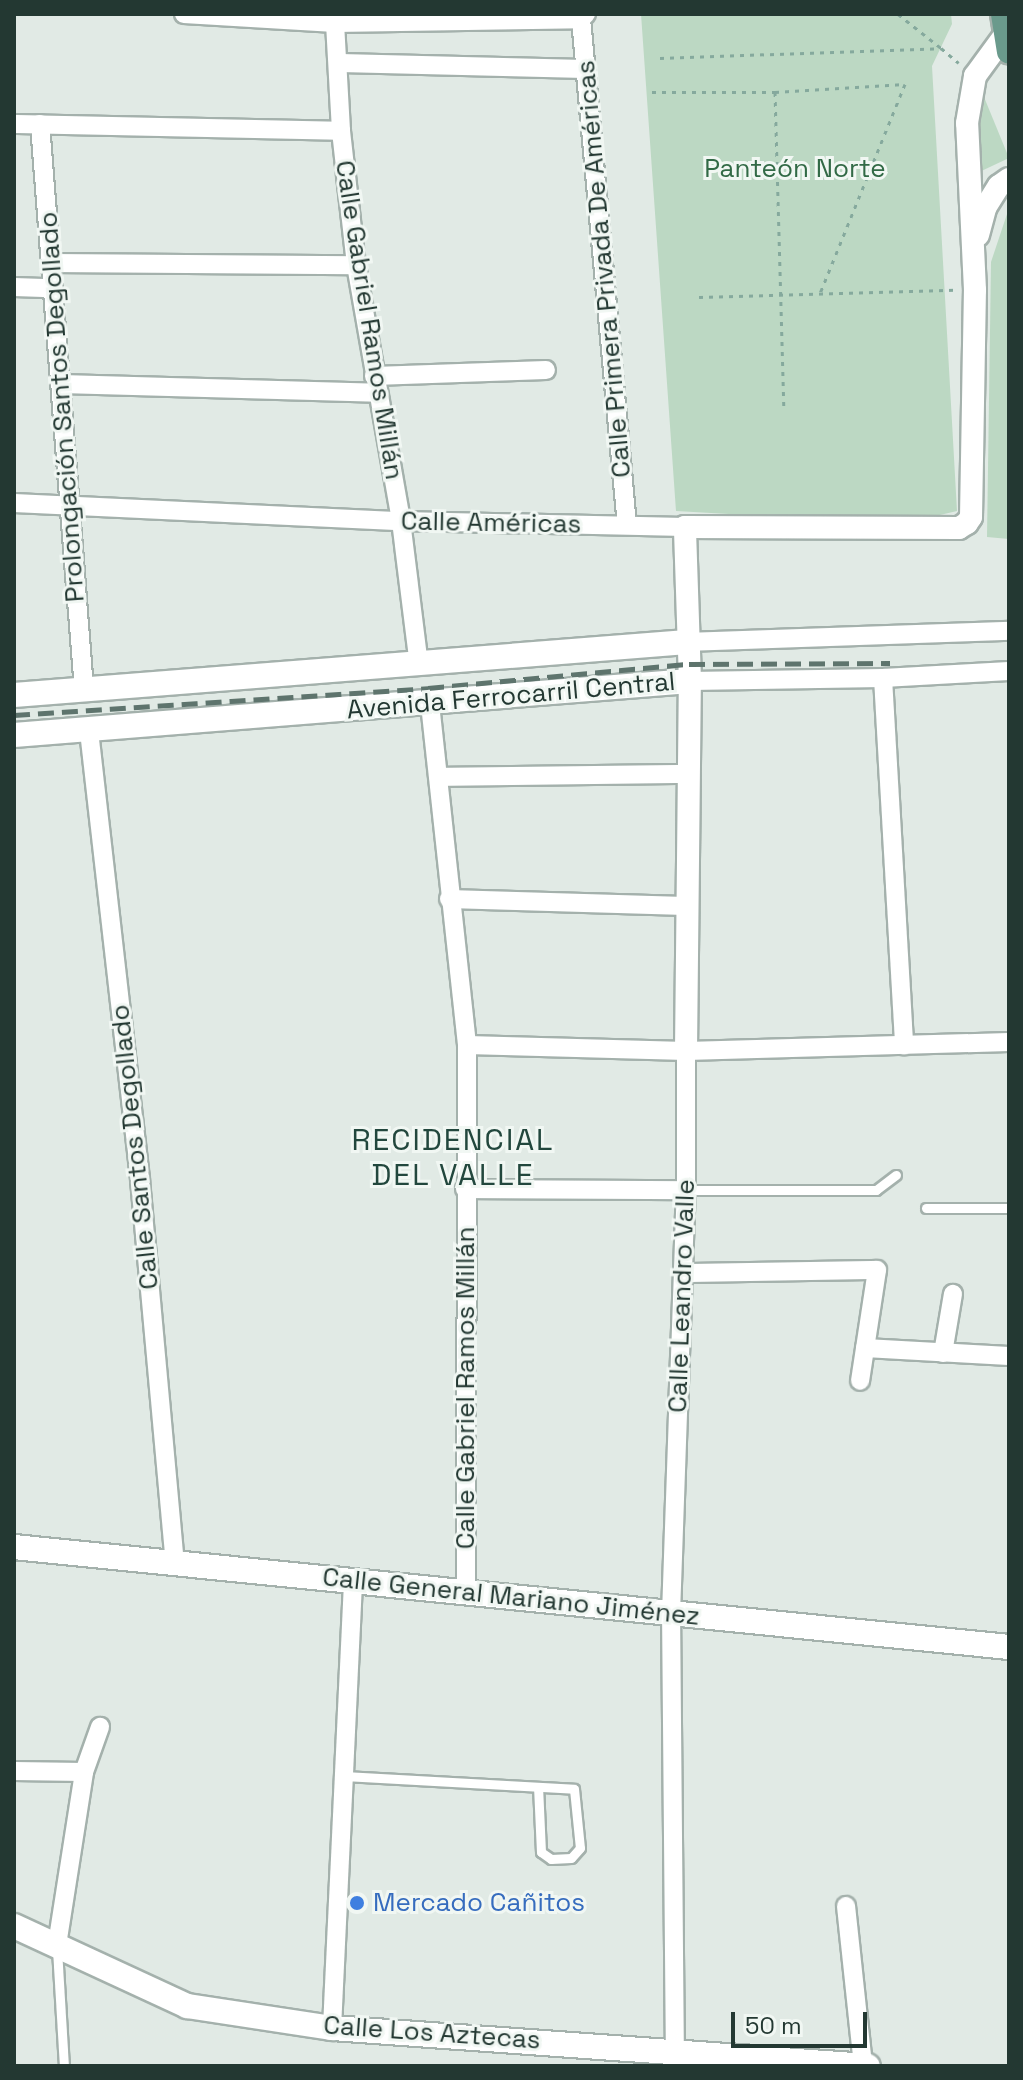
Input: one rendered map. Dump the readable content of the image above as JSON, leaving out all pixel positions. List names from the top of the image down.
{
  "streets": {
    "main road": ["Avenida Ferrocarril Central", "Calle General Mariano Jiménez", "Calle Los Aztecas"],
    "street": [
      "Calle Primera Privada De Américas",
      "Calle Gabriel Ramos Millán",
      "Prolongación Santos Degollado",
      "Calle Américas",
      "Calle Santos Degollado",
      "Calle Leandro Valle"
    ]
  },
  "crossings": [
    ["Calle Primera Privada De Américas", "Calle Américas"],
    ["Calle Gabriel Ramos Millán", "Calle Américas"],
    ["Calle Gabriel Ramos Millán", "Avenida Ferrocarril Central"],
    ["Calle Gabriel Ramos Millán", "Calle General Mariano Jiménez"],
    ["Prolongación Santos Degollado", "Calle Américas"],
    ["Prolongación Santos Degollado", "Avenida Ferrocarril Central"],
    ["Calle Américas", "Calle Leandro Valle"],
    ["Avenida Ferrocarril Central", "Calle Santos Degollado"],
    ["Avenida Ferrocarril Central", "Calle Leandro Valle"],
    ["Calle Santos Degollado", "Calle General Mariano Jiménez"],
    ["Calle Leandro Valle", "Calle General Mariano Jiménez"],
    ["Calle Leandro Valle", "Calle Los Aztecas"]
  ],
  "districts": ["RECIDENCIAL DEL VALLE"],
  "parks": ["Panteón Norte"],
  "places": ["Mercado Cañitos"],
  "scale_bar": "50 m"
}
